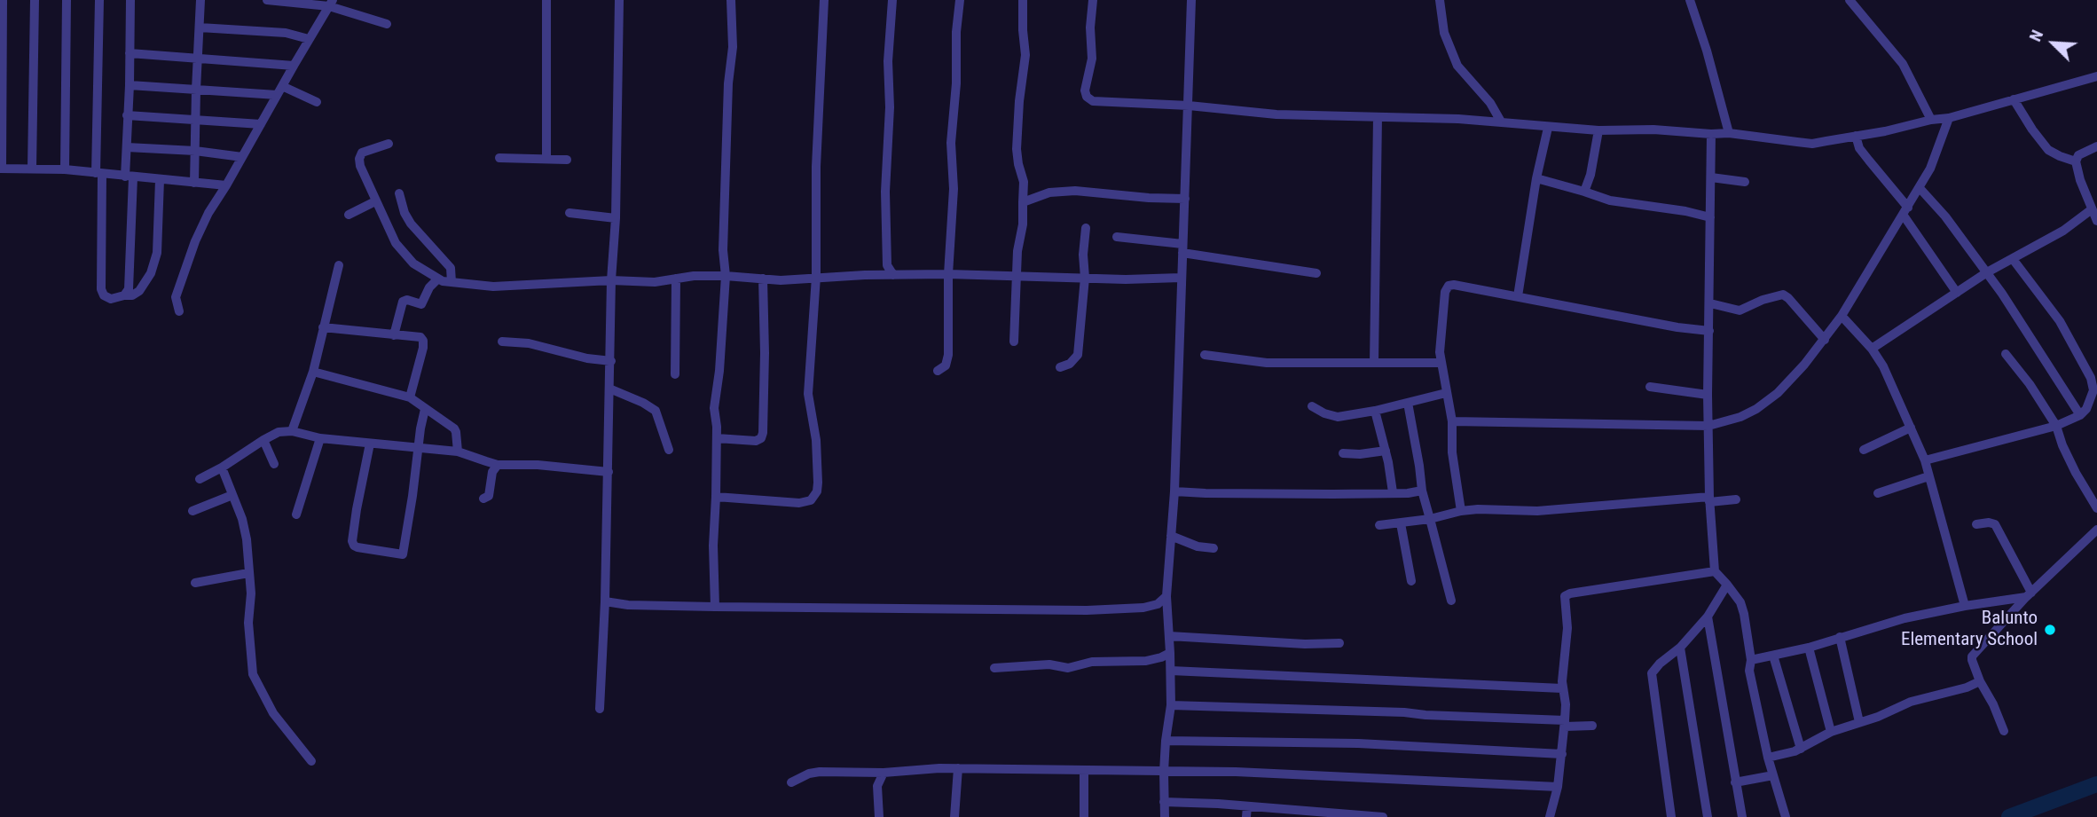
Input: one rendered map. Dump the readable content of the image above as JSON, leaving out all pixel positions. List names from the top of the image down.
{
  "places": ["Balunto Elementary School"],
  "north": "top left"
}
